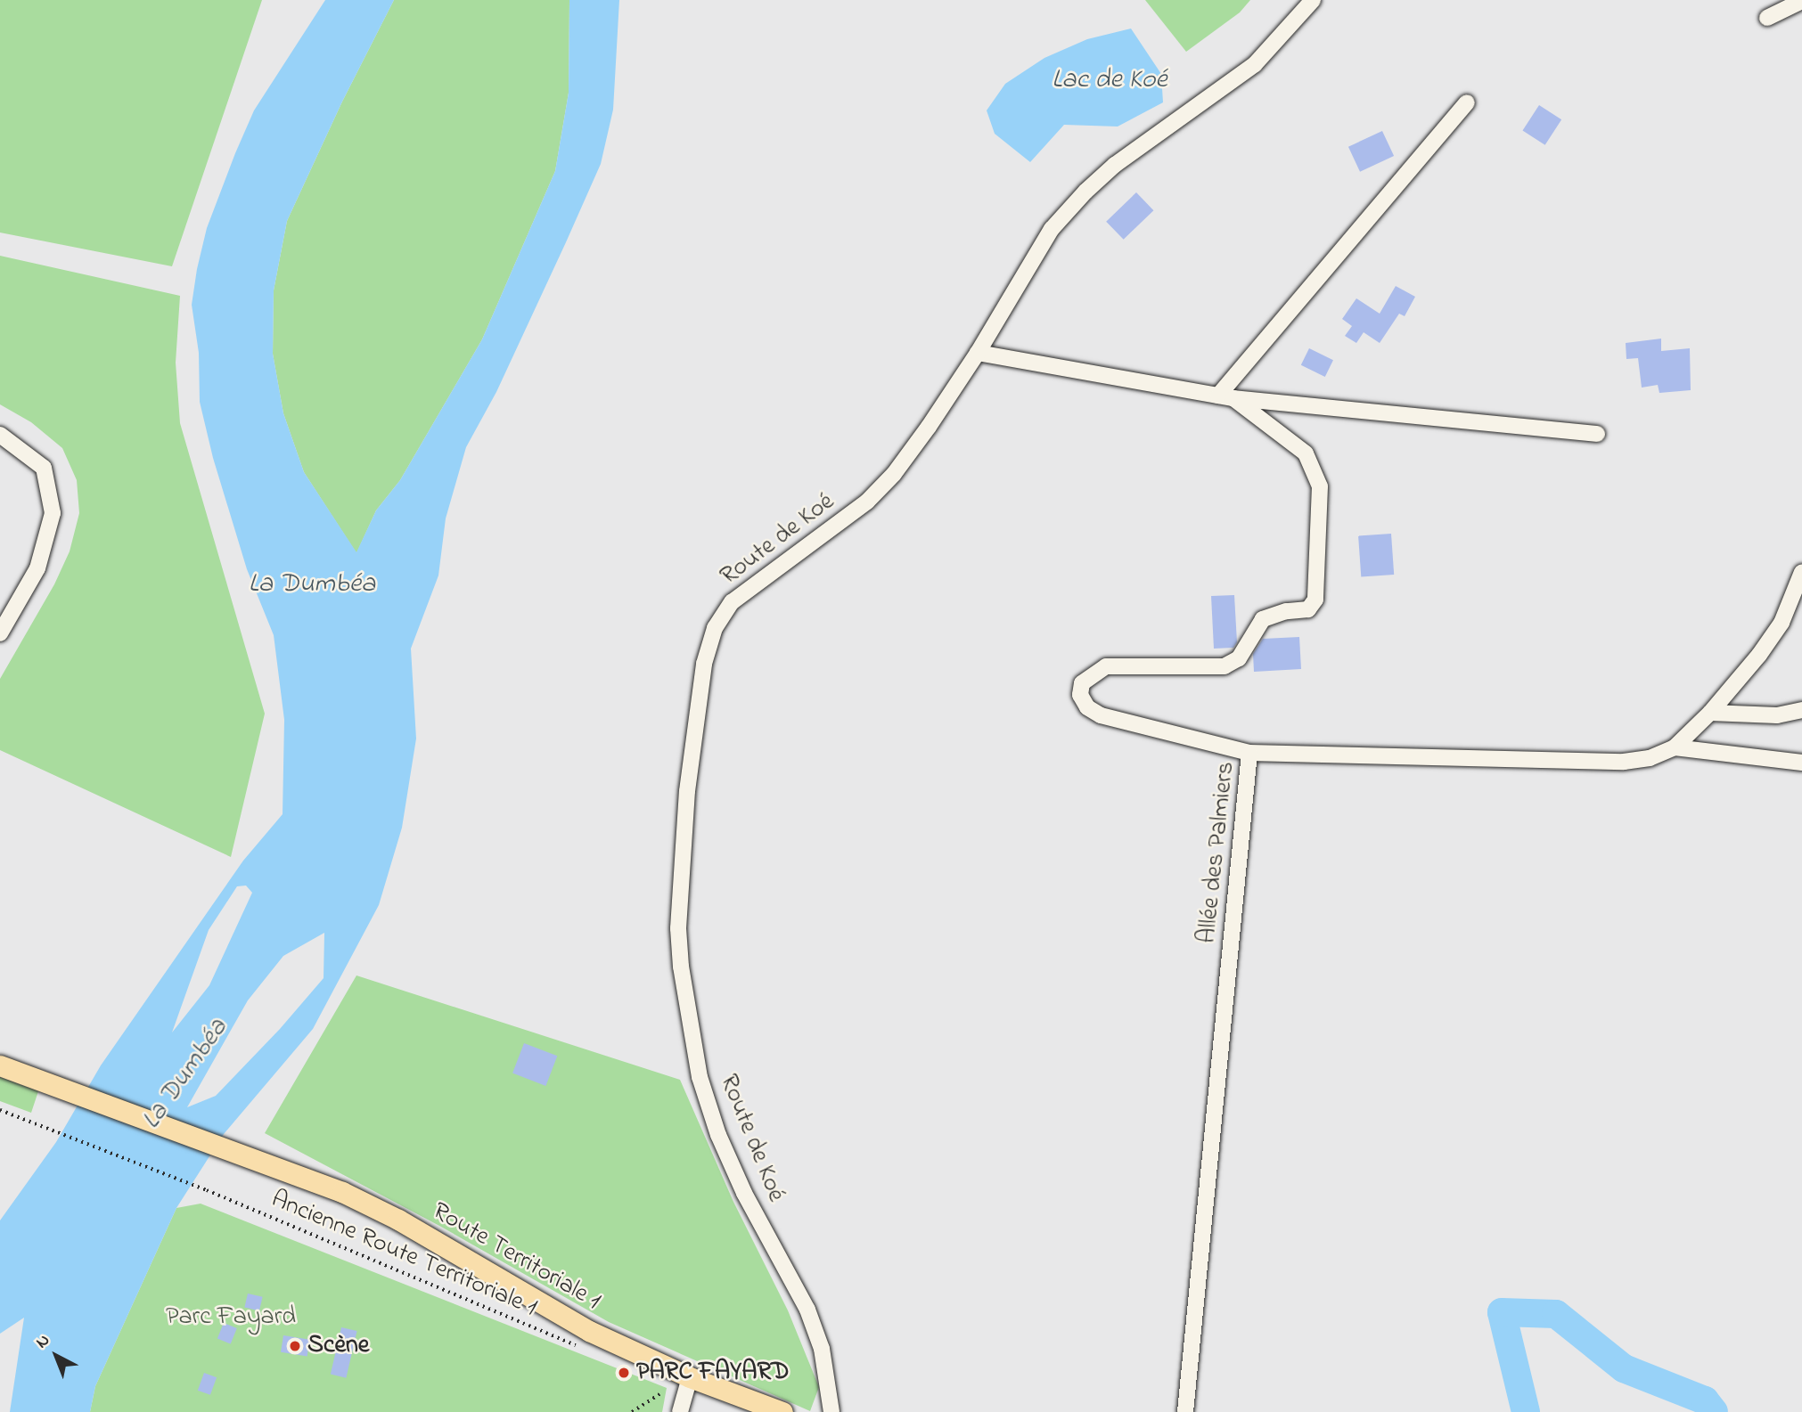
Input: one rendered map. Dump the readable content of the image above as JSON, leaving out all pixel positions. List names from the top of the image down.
{
  "streets": {
    "main road": ["Route Territoriale 1"],
    "street": ["Route de Koé", "Allée des Palmiers"],
    "path": ["Ancienne Route Territoriale 1"]
  },
  "water": ["Lac de Koé", "La Dumbéa"],
  "parks": ["Parc Fayard"],
  "places": ["Scène", "PARC FAYARD"],
  "north": "top left"
}
